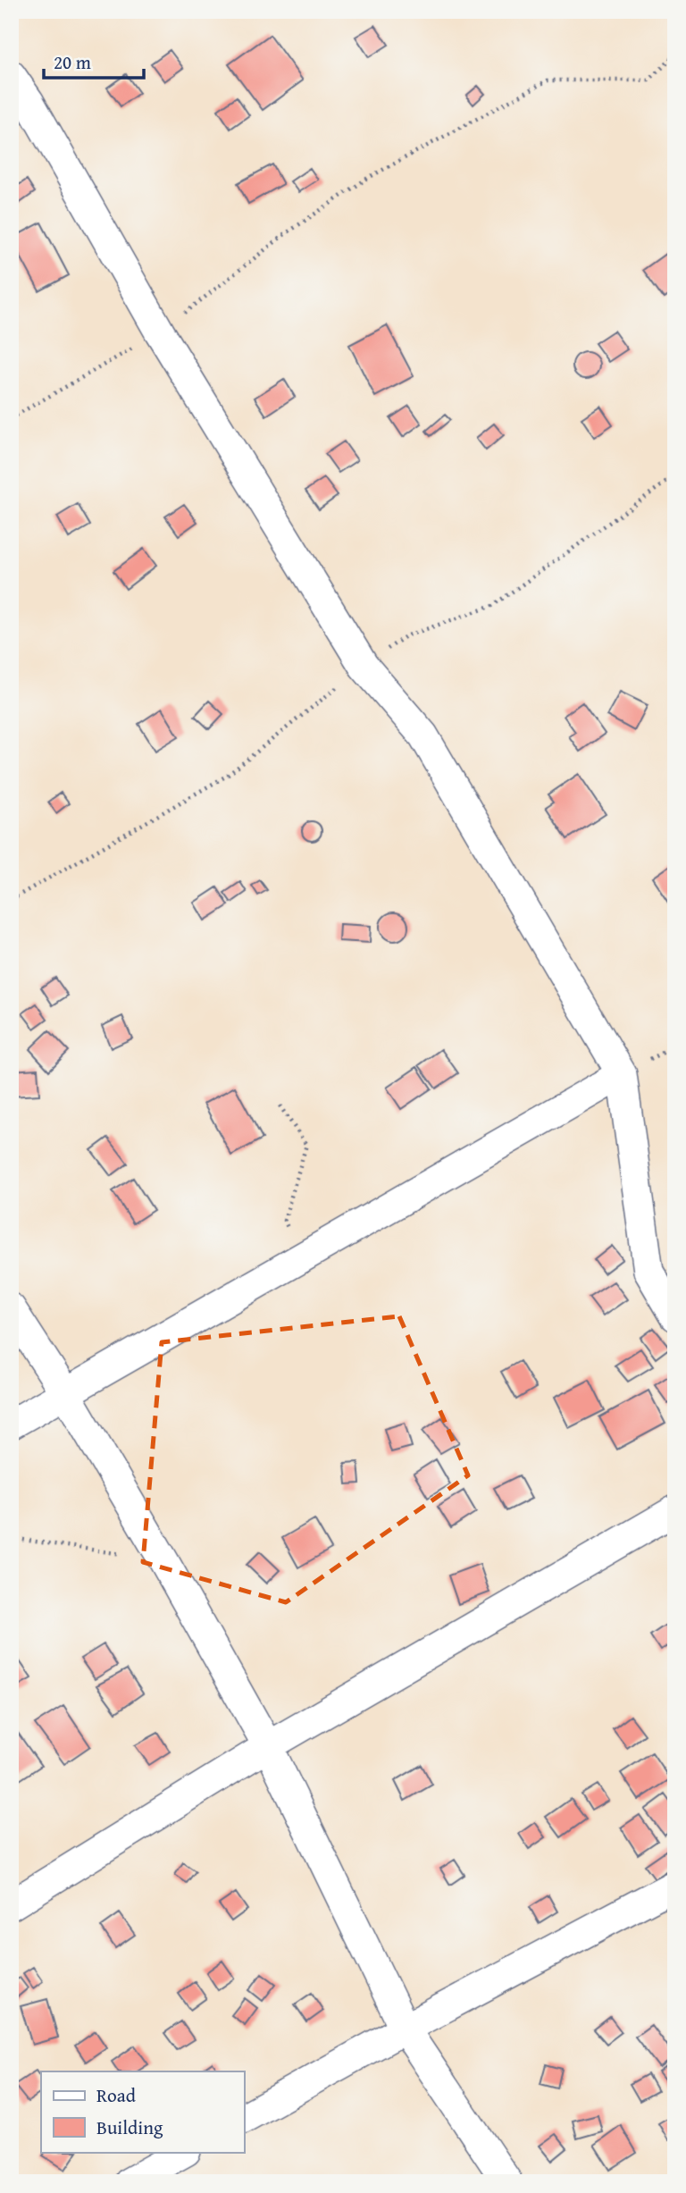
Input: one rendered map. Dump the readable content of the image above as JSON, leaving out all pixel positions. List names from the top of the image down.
{
  "legend": ["Road", "Building"],
  "scale_bar": "20 m"
}
